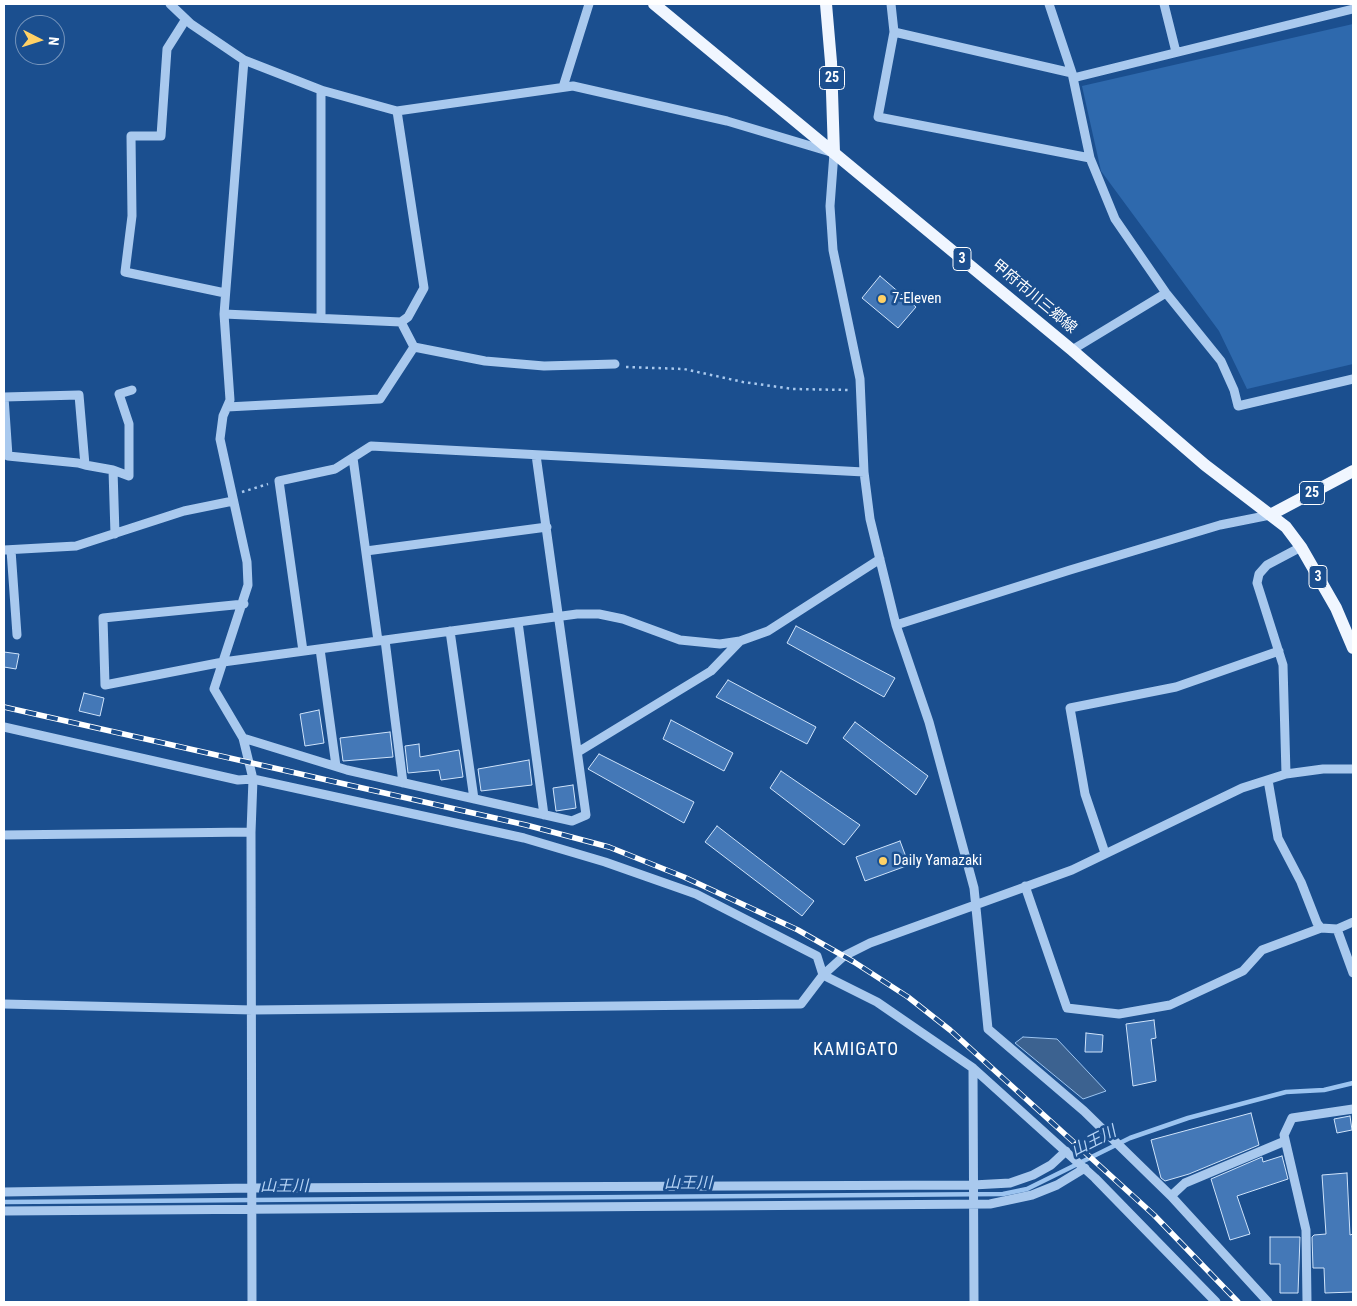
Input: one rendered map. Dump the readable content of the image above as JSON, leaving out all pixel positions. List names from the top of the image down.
{
  "streets": {
    "main road": ["25", "3", "甲府市川三郷線"]
  },
  "crossings": [
    ["25", "甲府市川三郷線"]
  ],
  "districts": ["KAMIGATO"],
  "water": ["山王川"],
  "places": ["7-Eleven", "Daily Yamazaki"],
  "north": "right"
}
